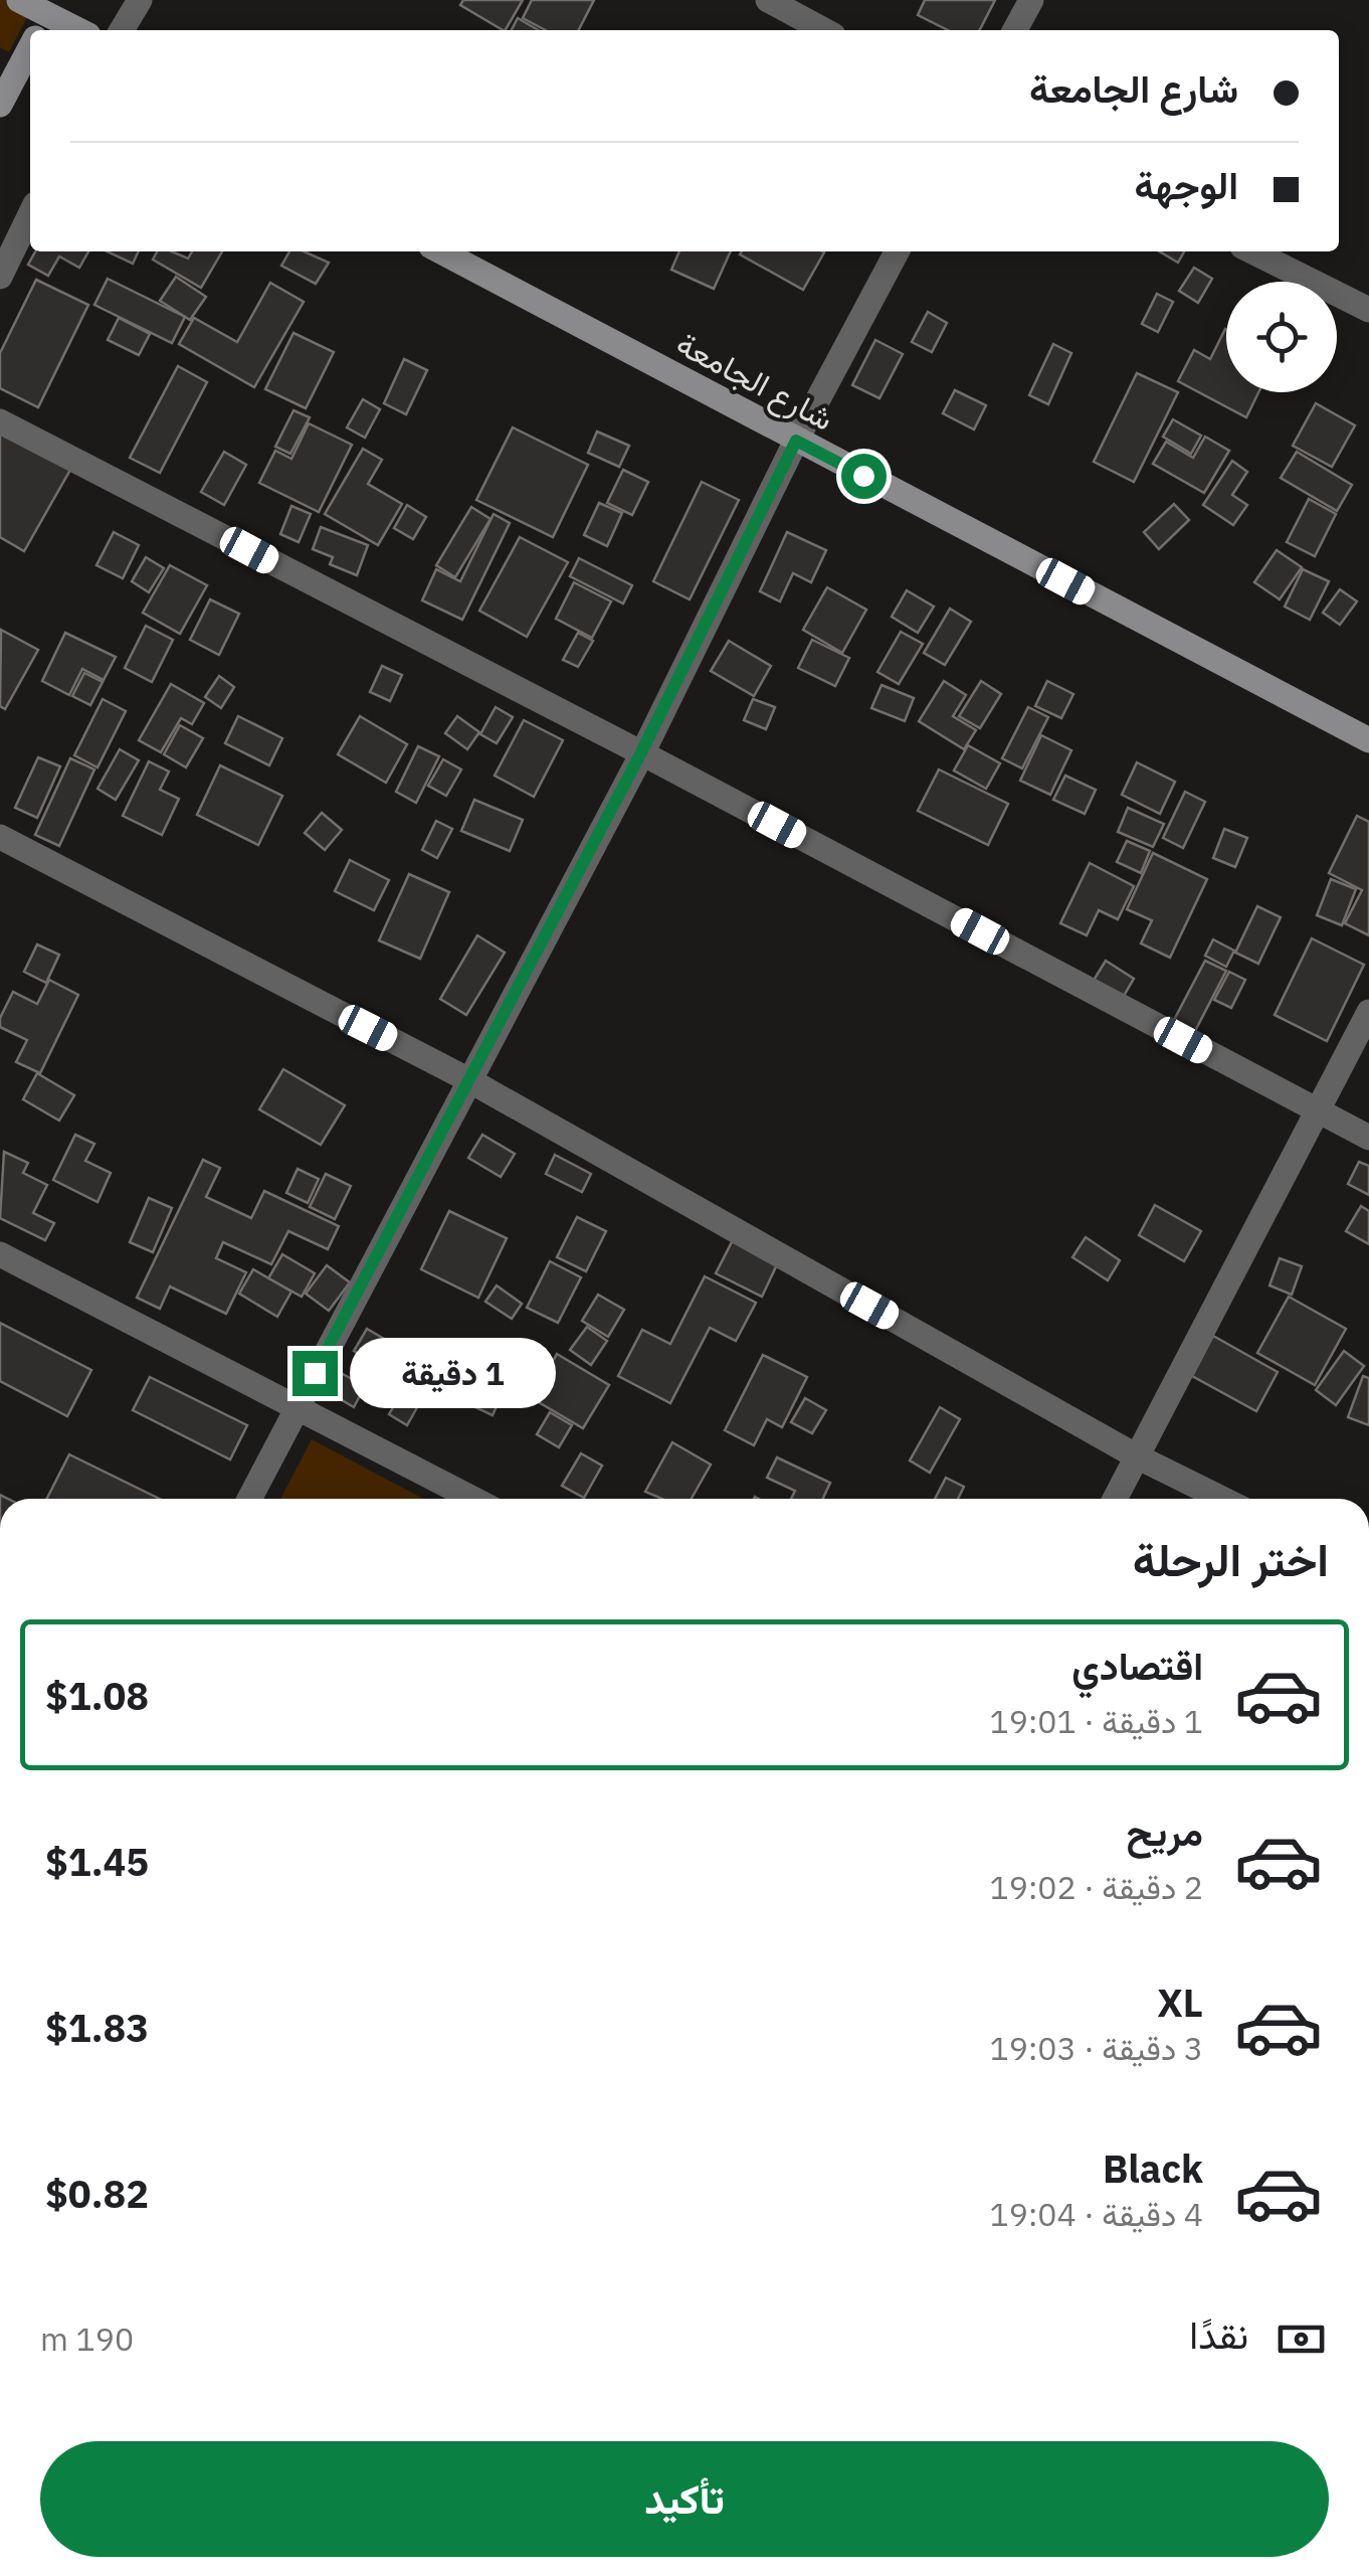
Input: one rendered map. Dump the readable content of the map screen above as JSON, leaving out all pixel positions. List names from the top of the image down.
{
  "streets": {
    "street": ["شارع الجامعة"]
  },
  "page": {
    "banner": ["شارع الجامعة", "الوجهة"],
    "bubble": "1 دقيقة",
    "heading": "اختر الرحلة",
    "list": [
      {
        "name": "اقتصادي",
        "note": "1 دقيقة · 19:01",
        "value": "$1.08"
      },
      {
        "name": "مريح",
        "note": "2 دقيقة · 19:02",
        "value": "$1.45"
      },
      {
        "name": "XL",
        "note": "3 دقيقة · 19:03",
        "value": "$1.83"
      },
      {
        "name": "Black",
        "note": "4 دقيقة · 19:04",
        "value": "$0.82"
      }
    ],
    "pay": ["نقدًا", "190 m"],
    "buttons": "تأكيد"
  }
}
